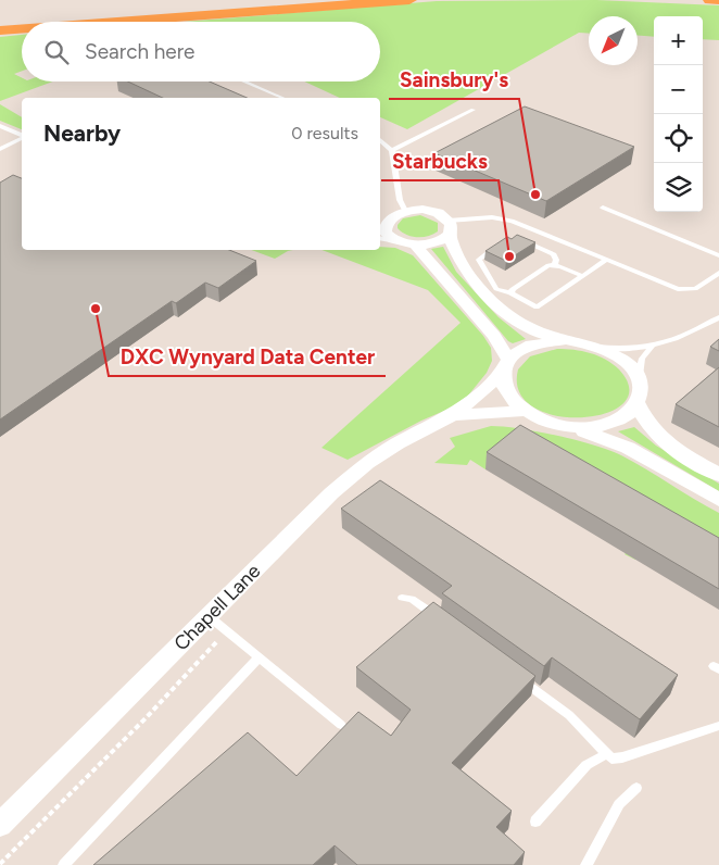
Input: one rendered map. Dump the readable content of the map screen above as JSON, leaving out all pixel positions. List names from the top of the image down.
{
  "streets": {
    "street": ["Chapell Lane"]
  },
  "places": ["Sainsbury's", "Starbucks", "DXC Wynyard Data Center"],
  "north": "bottom left",
  "page": {
    "map_buttons": ["+", "−"],
    "search": "Search here",
    "heading": ["Nearby", "0 results"]
  }
}
